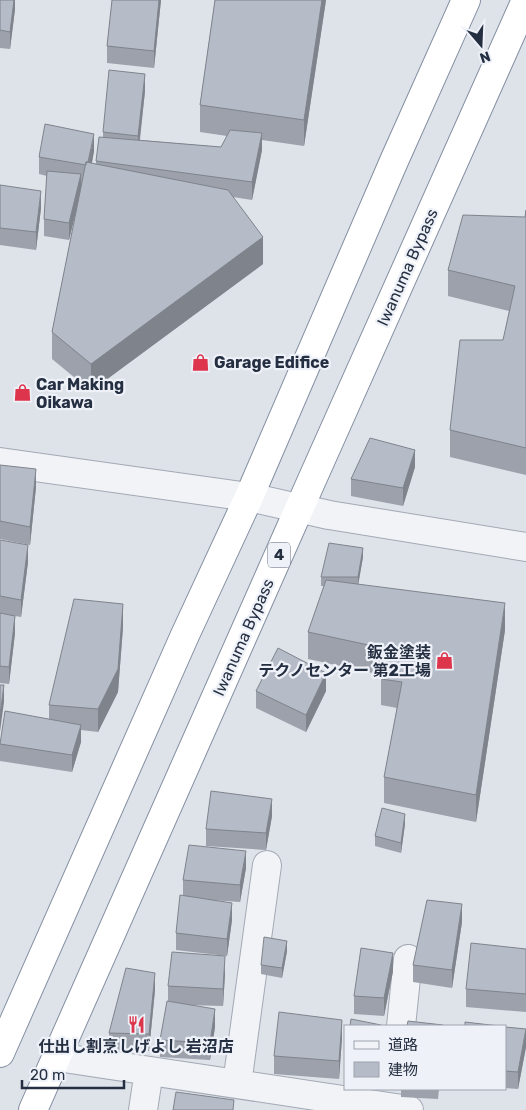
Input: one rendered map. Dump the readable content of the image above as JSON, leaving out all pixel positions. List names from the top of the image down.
{
  "streets": {
    "highway": ["Iwanuma Bypass", "4"]
  },
  "places": {
    "shop": ["Garage Edifice", "Car Making Oikawa", "鈑金塗装 テクノセンター 第2工場"],
    "restaurant": ["仕出し割烹しげよし 岩沼店"]
  },
  "legend": ["道路", "建物"],
  "scale_bar": "20 m",
  "north": "bottom"
}
